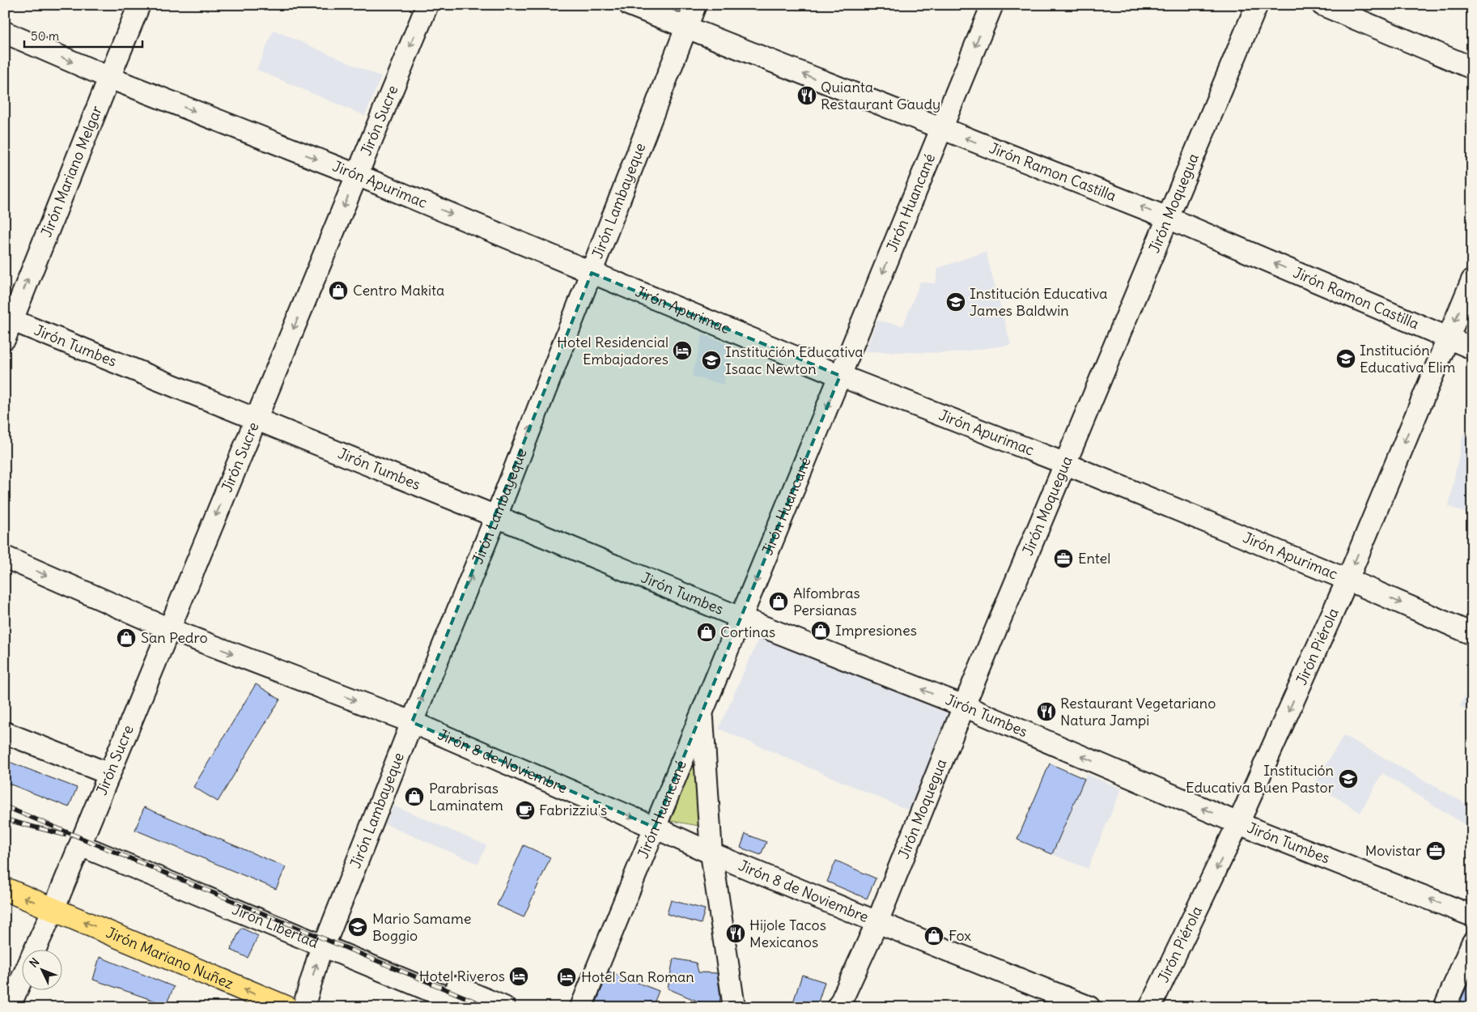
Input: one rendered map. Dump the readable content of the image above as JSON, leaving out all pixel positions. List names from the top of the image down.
{
  "streets": {
    "main road": ["Jirón Mariano Nuñez"],
    "street": [
      "Jirón Sucre",
      "Jirón Mariano Melgar",
      "Jirón Ramon Castilla",
      "Jirón Apurimac",
      "Jirón Lambayeque",
      "Jirón Huancané",
      "Jirón Moquegua",
      "Jirón Tumbes",
      "Jirón Piérola",
      "Jirón 8 de Noviembre",
      "Jirón Libertad"
    ]
  },
  "crossings": [
    ["Jirón Sucre", "Jirón Apurimac"],
    ["Jirón Sucre", "Jirón Tumbes"],
    ["Jirón Sucre", "Jirón 8 de Noviembre"],
    ["Jirón Sucre", "Jirón Libertad"],
    ["Jirón Sucre", "Jirón Mariano Nuñez"],
    ["Jirón Mariano Melgar", "Jirón Apurimac"],
    ["Jirón Mariano Melgar", "Jirón Tumbes"],
    ["Jirón Ramon Castilla", "Jirón Lambayeque"],
    ["Jirón Ramon Castilla", "Jirón Huancané"],
    ["Jirón Ramon Castilla", "Jirón Moquegua"],
    ["Jirón Ramon Castilla", "Jirón Piérola"],
    ["Jirón Apurimac", "Jirón Lambayeque"],
    ["Jirón Apurimac", "Jirón Huancané"],
    ["Jirón Apurimac", "Jirón Moquegua"],
    ["Jirón Apurimac", "Jirón Piérola"],
    ["Jirón Lambayeque", "Jirón Tumbes"],
    ["Jirón Lambayeque", "Jirón 8 de Noviembre"],
    ["Jirón Lambayeque", "Jirón Libertad"],
    ["Jirón Huancané", "Jirón Tumbes"],
    ["Jirón Huancané", "Jirón 8 de Noviembre"],
    ["Jirón Moquegua", "Jirón Tumbes"],
    ["Jirón Moquegua", "Jirón 8 de Noviembre"],
    ["Jirón Tumbes", "Jirón Piérola"]
  ],
  "one_way": [
    "Jirón Sucre",
    "Jirón Mariano Melgar",
    "Jirón Ramon Castilla",
    "Jirón Apurimac",
    "Jirón Lambayeque",
    "Jirón Huancané",
    "Jirón Tumbes",
    "Jirón Piérola",
    "Jirón 8 de Noviembre",
    "Jirón Mariano Nuñez"
  ],
  "places": {
    "restaurant": ["Quianta Restaurant Gaudy", "Restaurant Vegetariano Natura Jampi", "Hijole Tacos Mexicanos"],
    "shop": [
      "Centro Makita",
      "Alfombras Persianas",
      "Impresiones",
      "Cortinas",
      "San Pedro",
      "Parabrisas Laminatem",
      "Fox"
    ],
    "school or university": [
      "Institución Educativa James Baldwin",
      "Institución Educativa Elim",
      "Institución Educativa Isaac Newton",
      "Institución Educativa Buen Pastor",
      "Mario Samame Boggio"
    ],
    "hotel": ["Hotel Residencial Embajadores", "Hotel Riveros", "Hotel San Roman"],
    "office": ["Entel", "Movistar"],
    "cafe": ["Fabrizziu's"]
  },
  "scale_bar": "50 m",
  "north": "top left"
}
